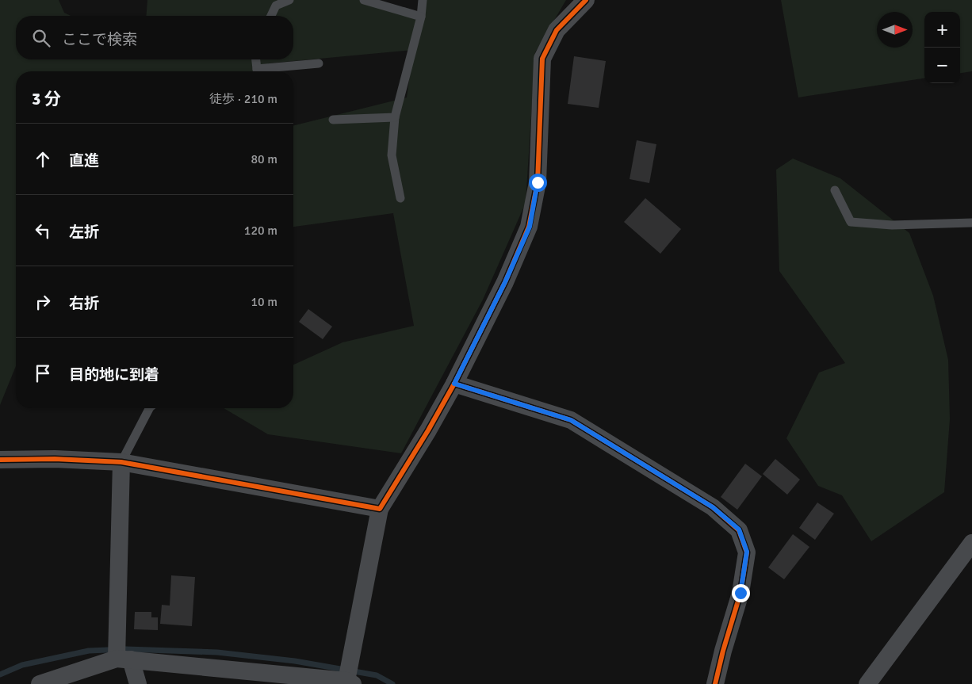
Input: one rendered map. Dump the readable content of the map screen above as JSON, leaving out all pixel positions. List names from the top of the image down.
{
  "north": "right",
  "page": {
    "map_buttons": ["+", "−"],
    "search": "ここで検索",
    "heading": ["3 分", "徒歩 · 210 m"],
    "list": [
      ["直進", "80 m"],
      ["左折", "120 m"],
      ["右折", "10 m"],
      "目的地に到着"
    ]
  }
}
